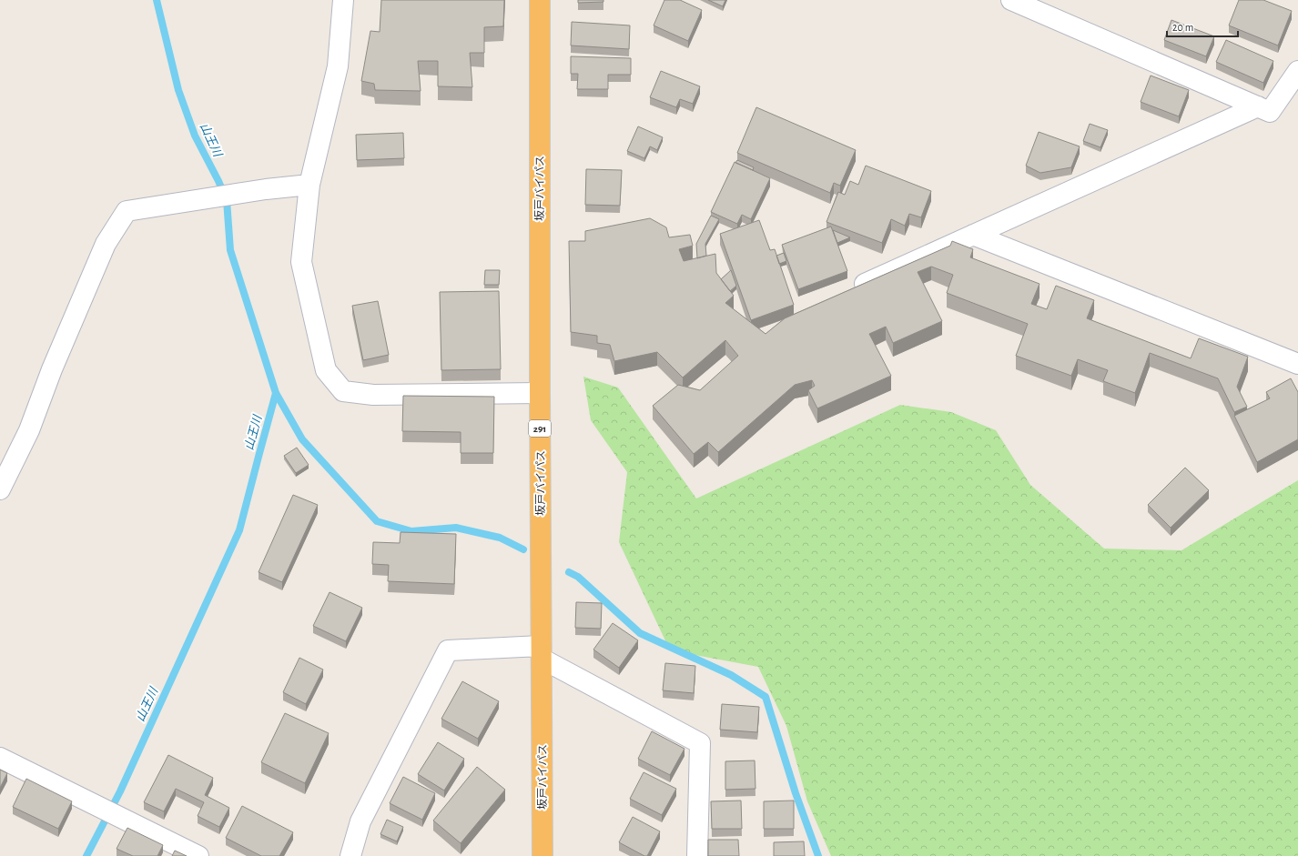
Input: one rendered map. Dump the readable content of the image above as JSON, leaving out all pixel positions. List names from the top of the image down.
{
  "streets": {
    "highway": ["坂戸バイパス", "291"]
  },
  "water": ["山王川"],
  "scale_bar": "20 m"
}
